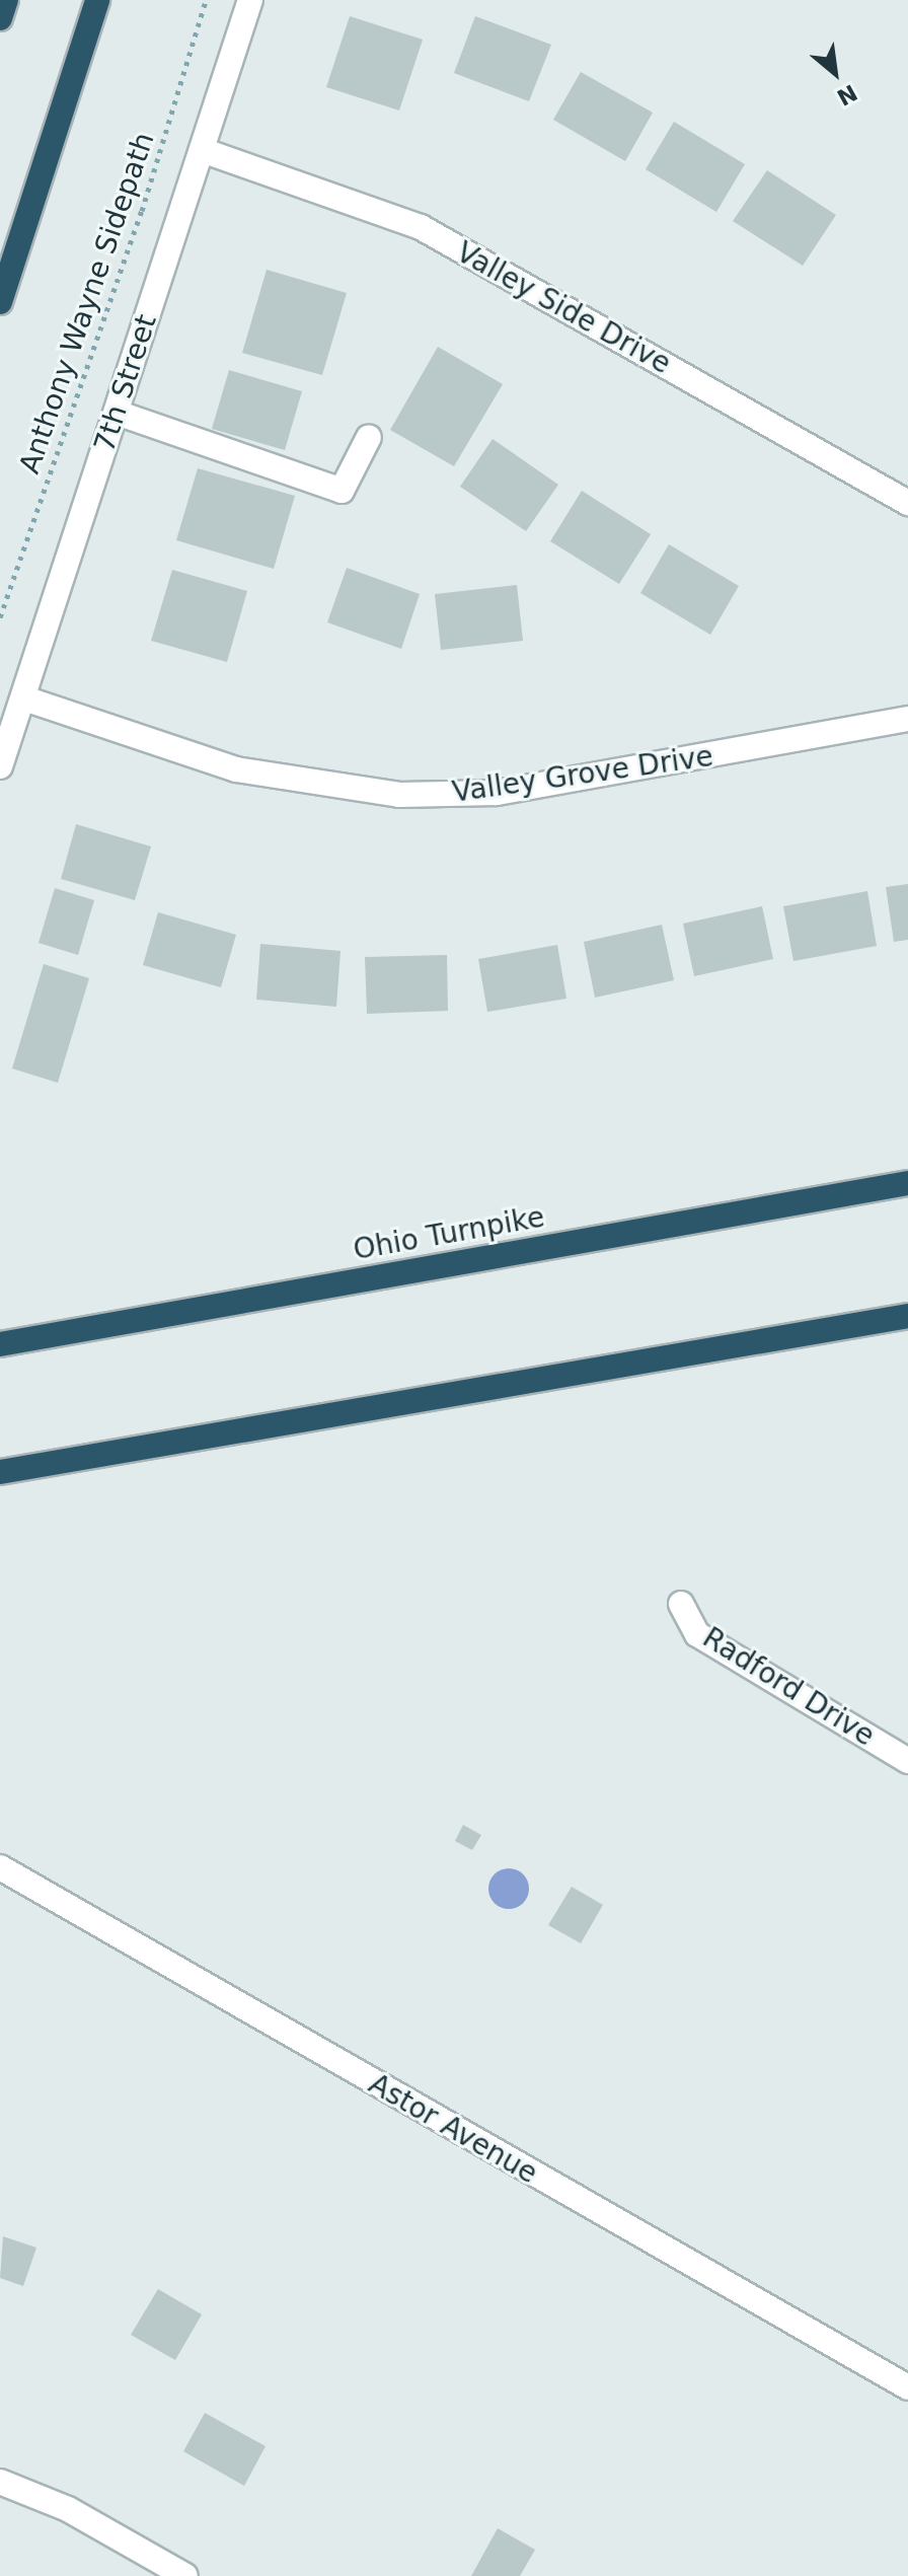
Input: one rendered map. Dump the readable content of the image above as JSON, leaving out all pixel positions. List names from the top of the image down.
{
  "streets": {
    "highway": ["Ohio Turnpike"],
    "street": [
      "Valley Side Drive",
      "7th Street",
      "Valley Grove Drive",
      "Radford Drive",
      "Astor Avenue"
    ],
    "path": ["Anthony Wayne Sidepath"]
  },
  "crossings": [
    ["Valley Side Drive", "7th Street"],
    ["7th Street", "Valley Grove Drive"]
  ],
  "north": "bottom right"
}
